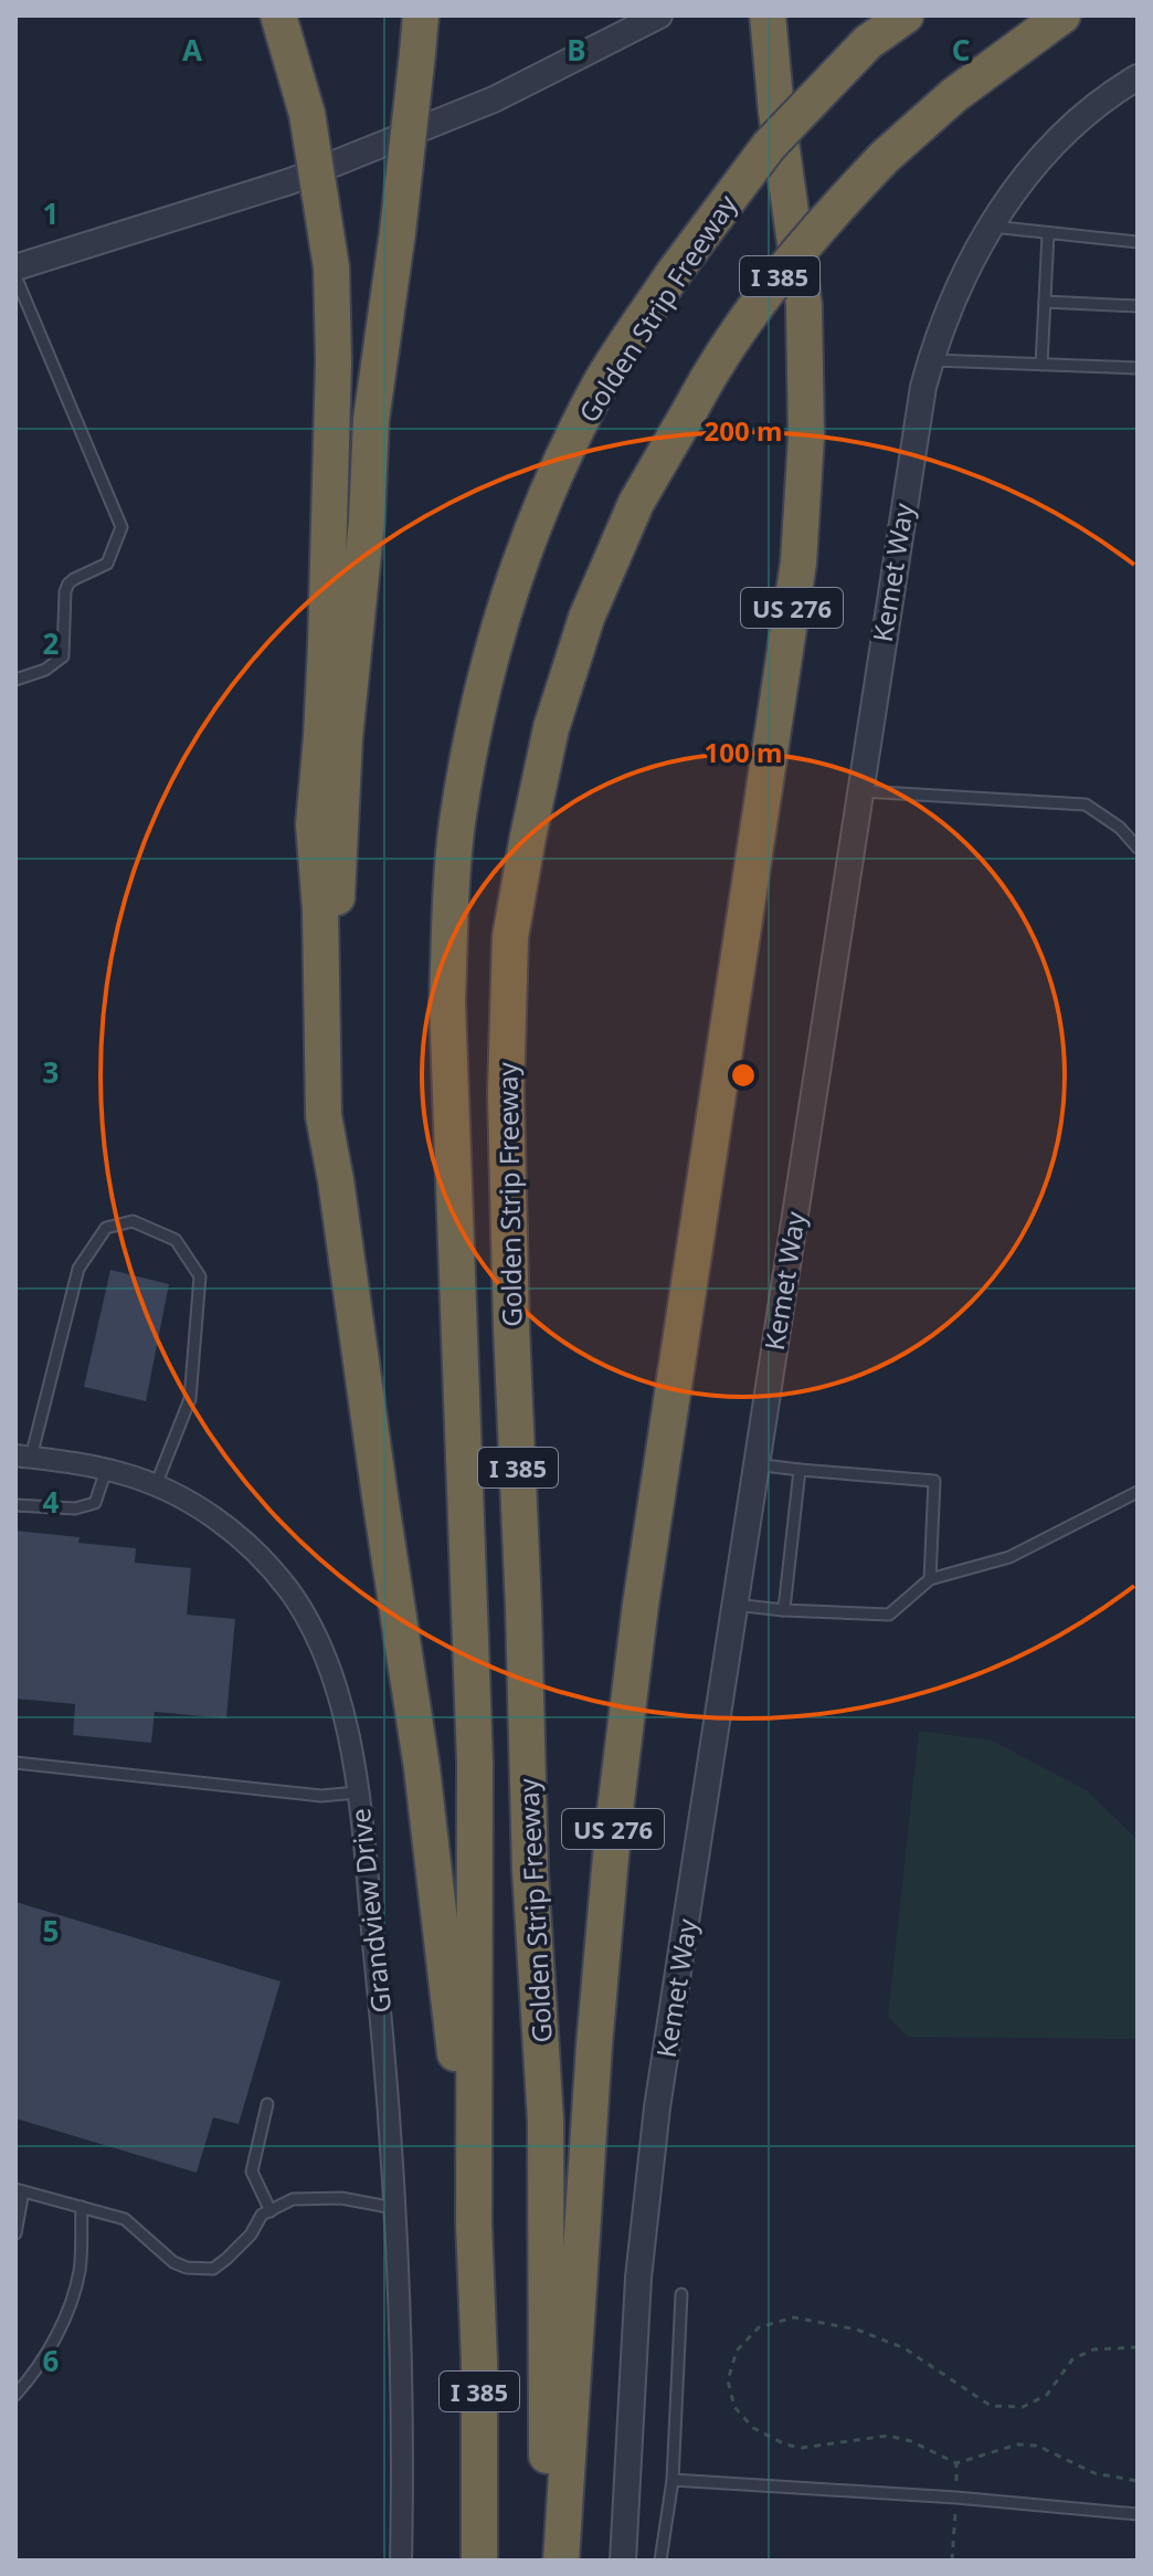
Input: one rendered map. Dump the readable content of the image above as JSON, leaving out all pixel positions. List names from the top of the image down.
{
  "streets": {
    "highway": ["I 385", "Golden Strip Freeway", "US 276"],
    "street": ["Kemet Way", "Grandview Drive"]
  },
  "grid": {
    "columns": ["A", "B", "C"],
    "rows": [
      "1",
      "2",
      "3",
      "4",
      "5",
      "6"
    ]
  },
  "rings": ["200 m", "100 m"]
}
